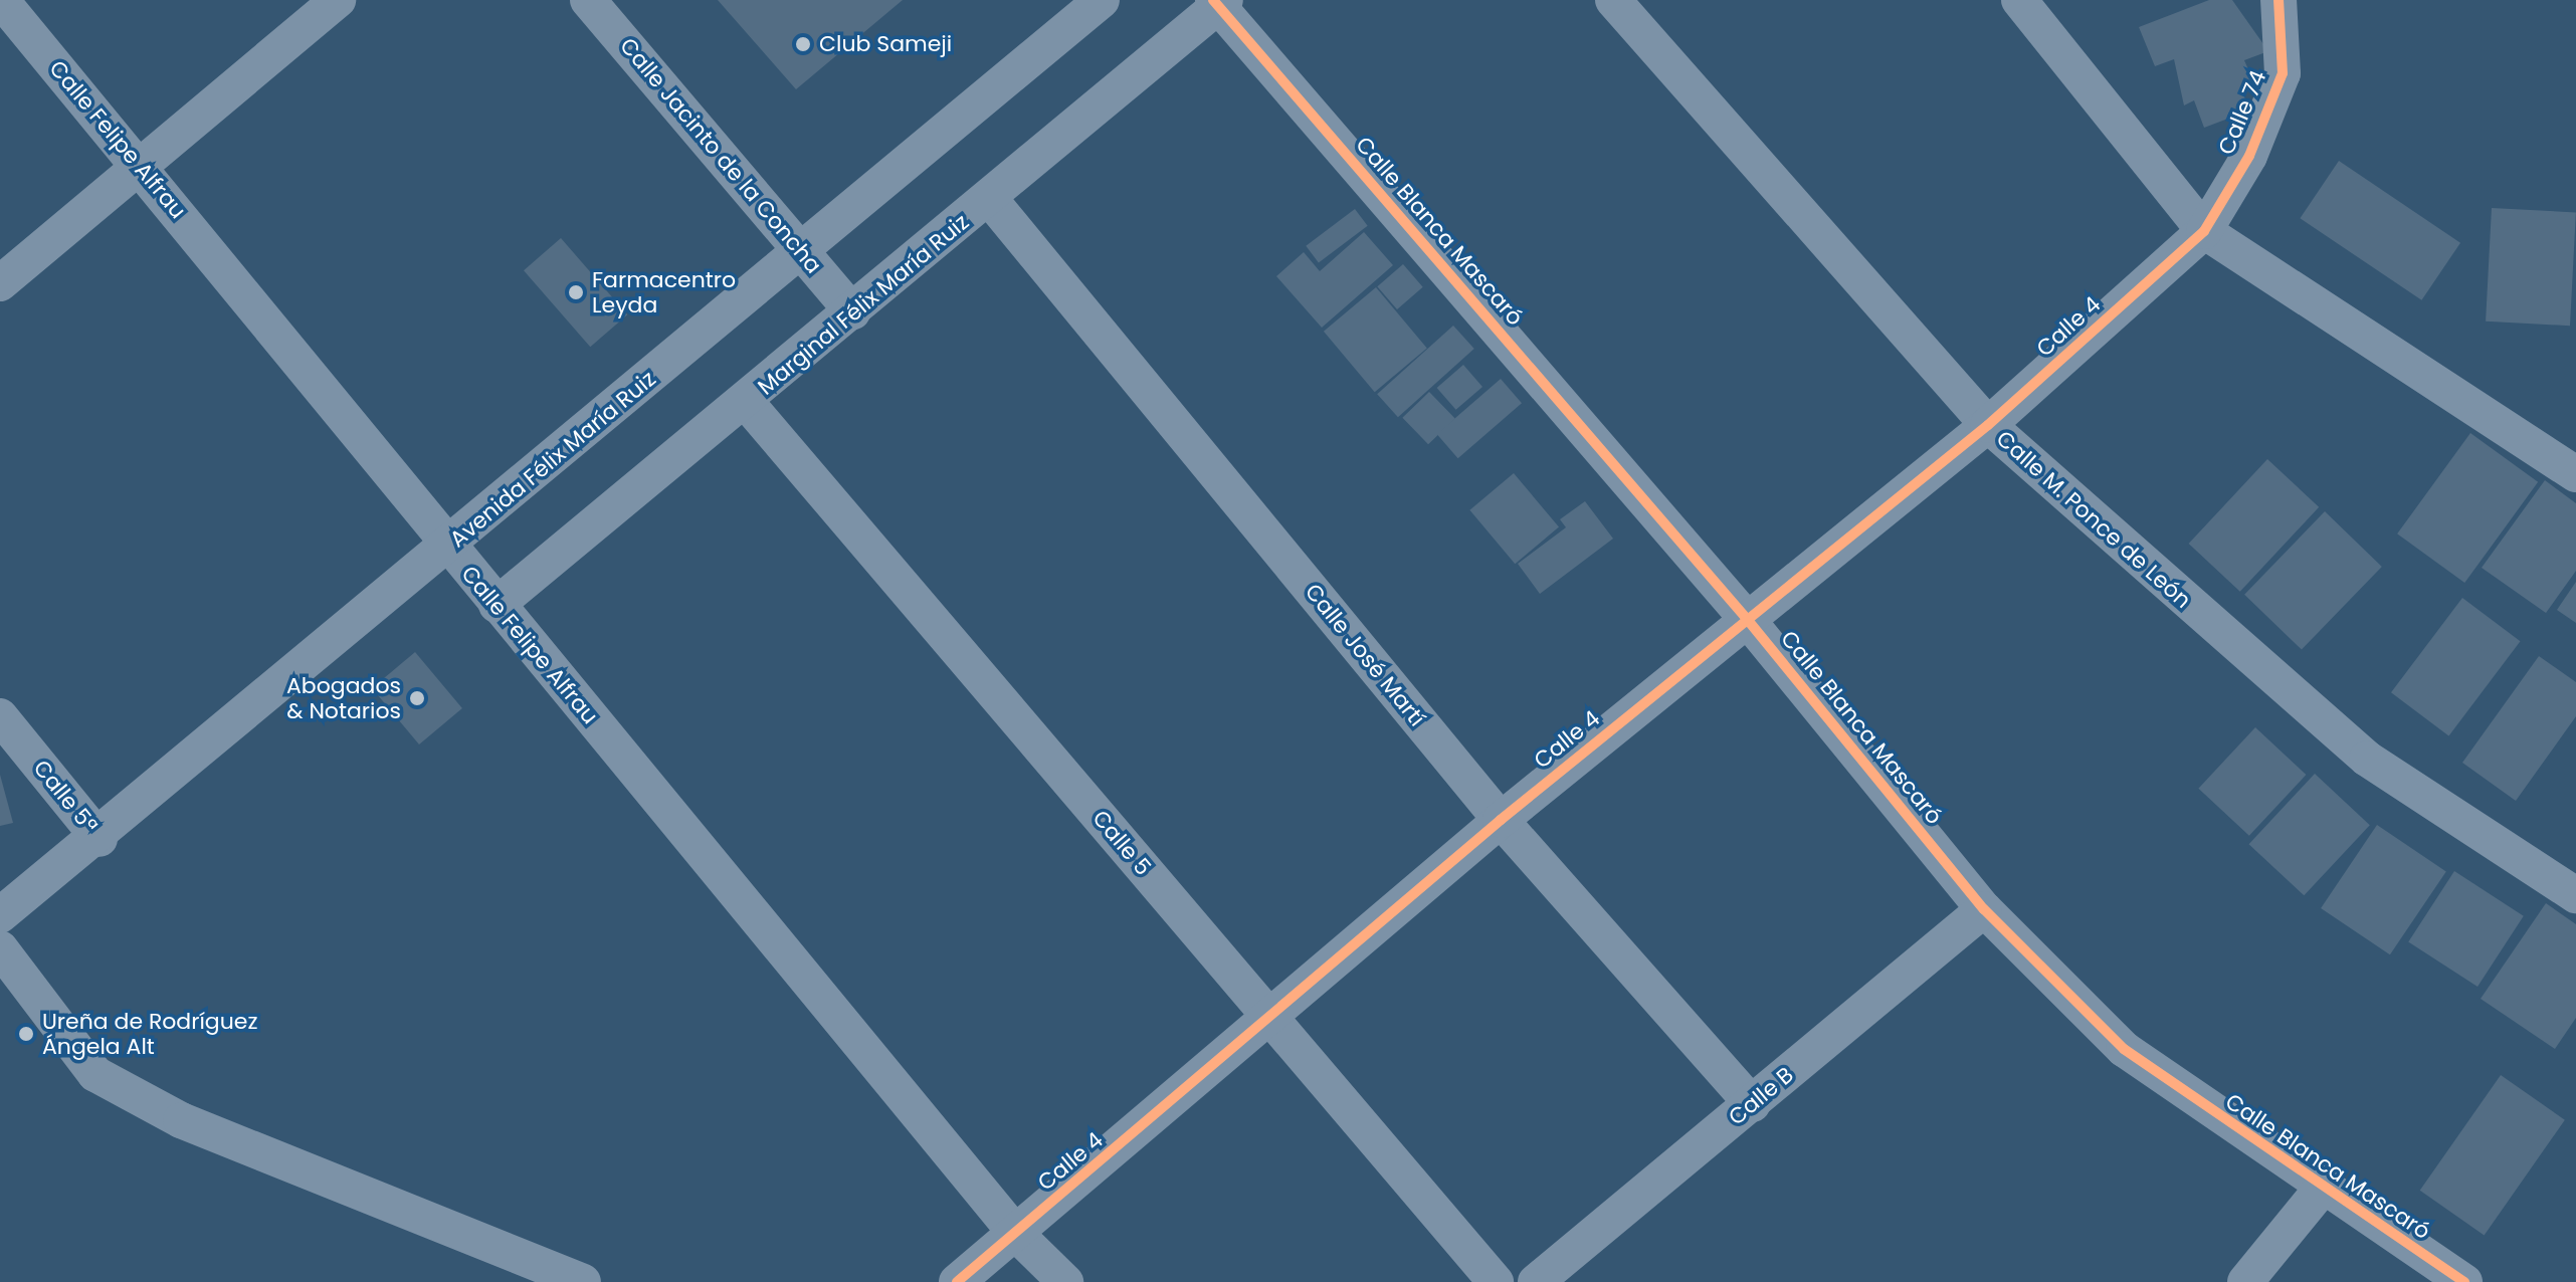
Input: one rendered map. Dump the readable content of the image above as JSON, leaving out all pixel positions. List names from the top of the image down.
{
  "streets": {
    "street": [
      "Calle 74",
      "Calle Felipe Alfrau",
      "Calle Jacinto de la Concha",
      "Calle Blanca Mascaró",
      "Marginal Félix María Ruiz",
      "Calle 4",
      "Avenida Félix María Ruiz",
      "Calle M. Ponce de León",
      "Calle José Martí",
      "Calle 5ª",
      "Calle 5",
      "Calle B"
    ]
  },
  "crossings": [
    ["Calle 74", "Calle 4"],
    ["Calle Felipe Alfrau", "Marginal Félix María Ruiz"],
    ["Calle Felipe Alfrau", "Calle 4"],
    ["Calle Felipe Alfrau", "Avenida Félix María Ruiz"],
    ["Calle Jacinto de la Concha", "Marginal Félix María Ruiz"],
    ["Calle Jacinto de la Concha", "Avenida Félix María Ruiz"],
    ["Calle Blanca Mascaró", "Marginal Félix María Ruiz"],
    ["Calle Blanca Mascaró", "Calle 4"],
    ["Calle Blanca Mascaró", "Calle B"],
    ["Marginal Félix María Ruiz", "Calle José Martí"],
    ["Marginal Félix María Ruiz", "Calle 5"],
    ["Calle 4", "Calle M. Ponce de León"],
    ["Calle 4", "Calle José Martí"],
    ["Calle 4", "Calle 5"],
    ["Avenida Félix María Ruiz", "Calle 5ª"],
    ["Calle José Martí", "Calle B"]
  ],
  "places": [
    "Club Sameji",
    "Farmacentro Leyda",
    "Abogados & Notarios",
    "Ureña de Rodríguez Ángela Alt"
  ]
}
